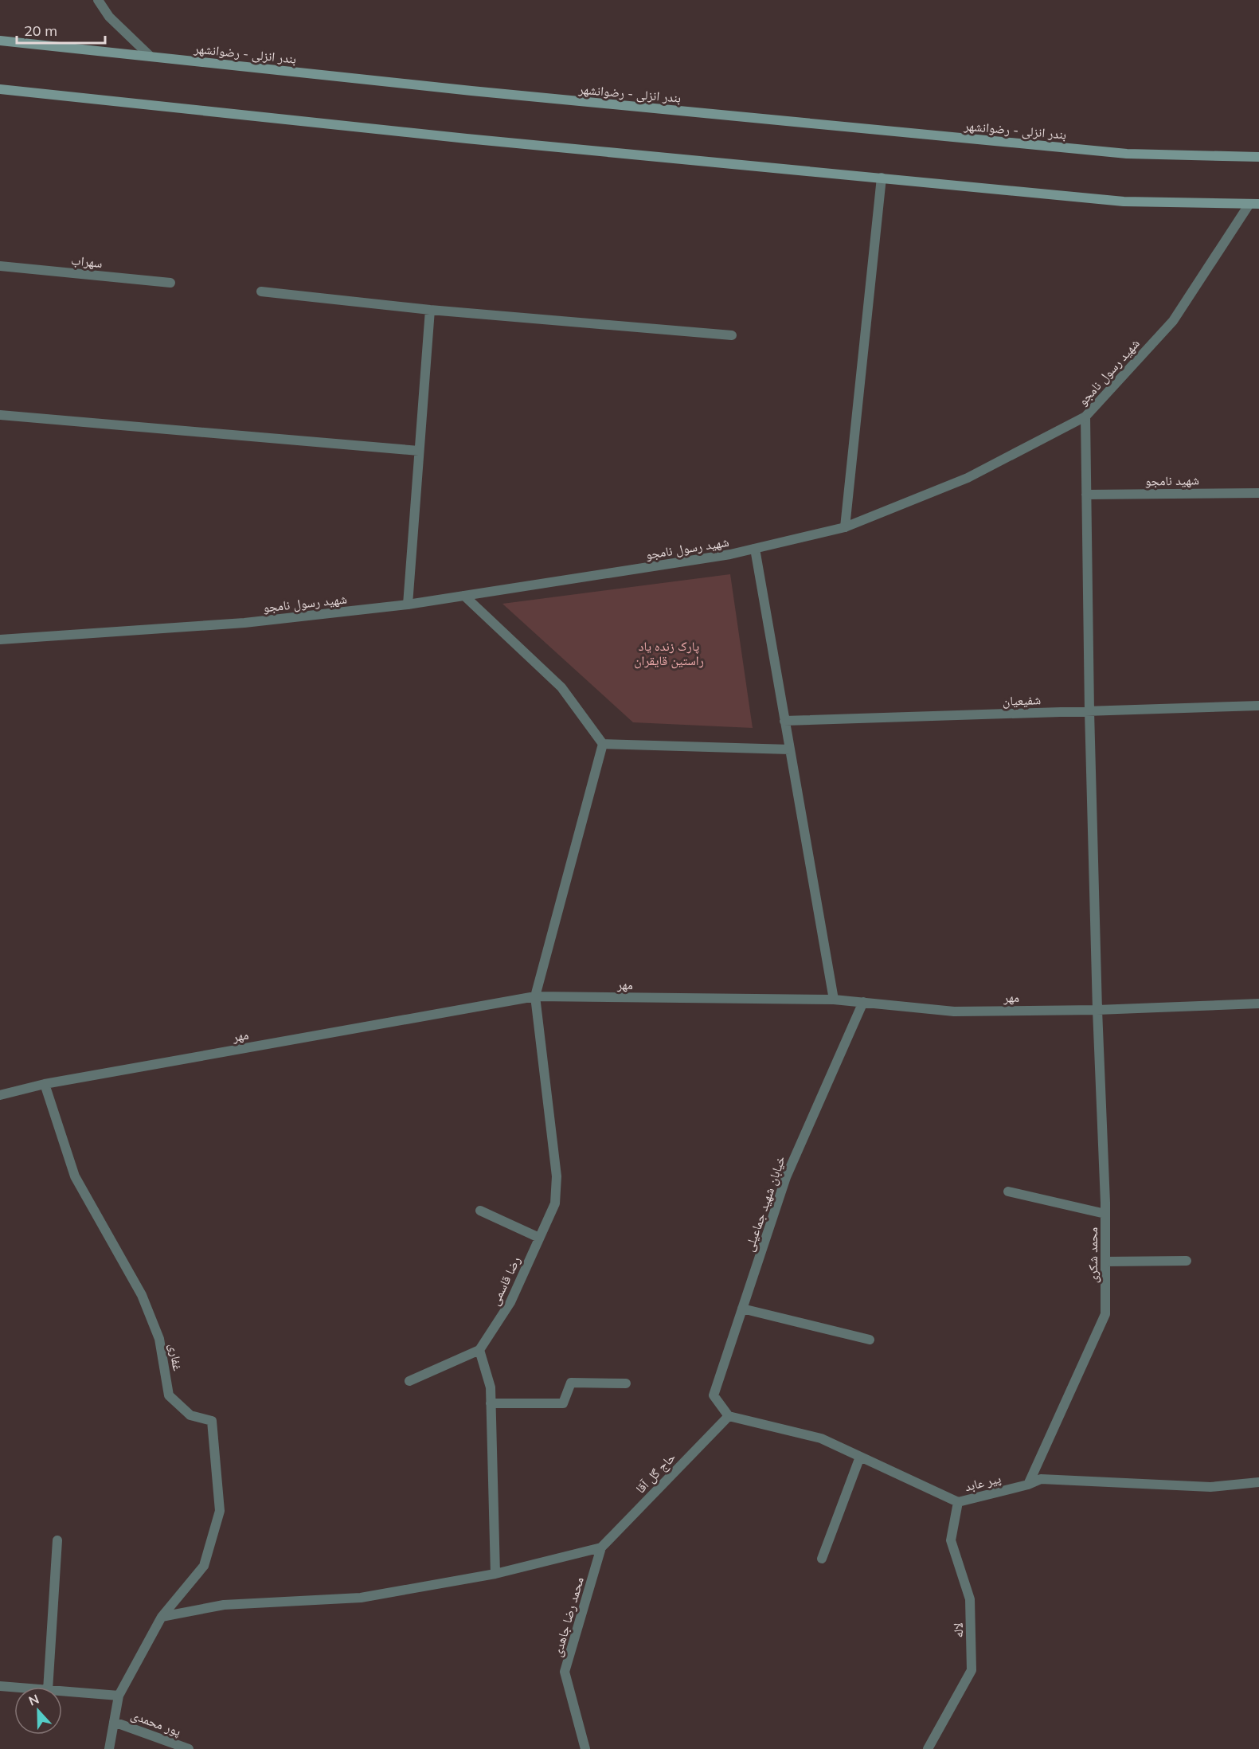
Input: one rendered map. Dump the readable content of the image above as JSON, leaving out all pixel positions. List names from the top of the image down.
{
  "streets": {
    "main road": ["بندر انزلی - رضوانشهر"],
    "street": [
      "سهراب",
      "شهید رسول نامجو",
      "شهید نامجو",
      "شفیعیان",
      "مهر",
      "خیابان شهید جماعیلی",
      "محمد شکری",
      "رضا قاسمی",
      "غفاری",
      "حاج گل آقا",
      "پیر عابد",
      "محمد رضا جاهدی",
      "لاله",
      "پور محمدی"
    ]
  },
  "crossings": [
    ["شهید رسول نامجو", "محمد شکری"],
    ["شهید نامجو", "محمد شکری"],
    ["شفیعیان", "محمد شکری"],
    ["مهر", "خیابان شهید جماعیلی"],
    ["مهر", "محمد شکری"],
    ["مهر", "رضا قاسمی"],
    ["مهر", "غفاری"],
    ["خیابان شهید جماعیلی", "حاج گل آقا"],
    ["خیابان شهید جماعیلی", "پیر عابد"],
    ["محمد شکری", "پیر عابد"],
    ["حاج گل آقا", "پیر عابد"],
    ["حاج گل آقا", "محمد رضا جاهدی"],
    ["پیر عابد", "لاله"]
  ],
  "parks": ["پارک زنده یاد راستین قایقران"],
  "scale_bar": "20 m",
  "north": "top"
}
